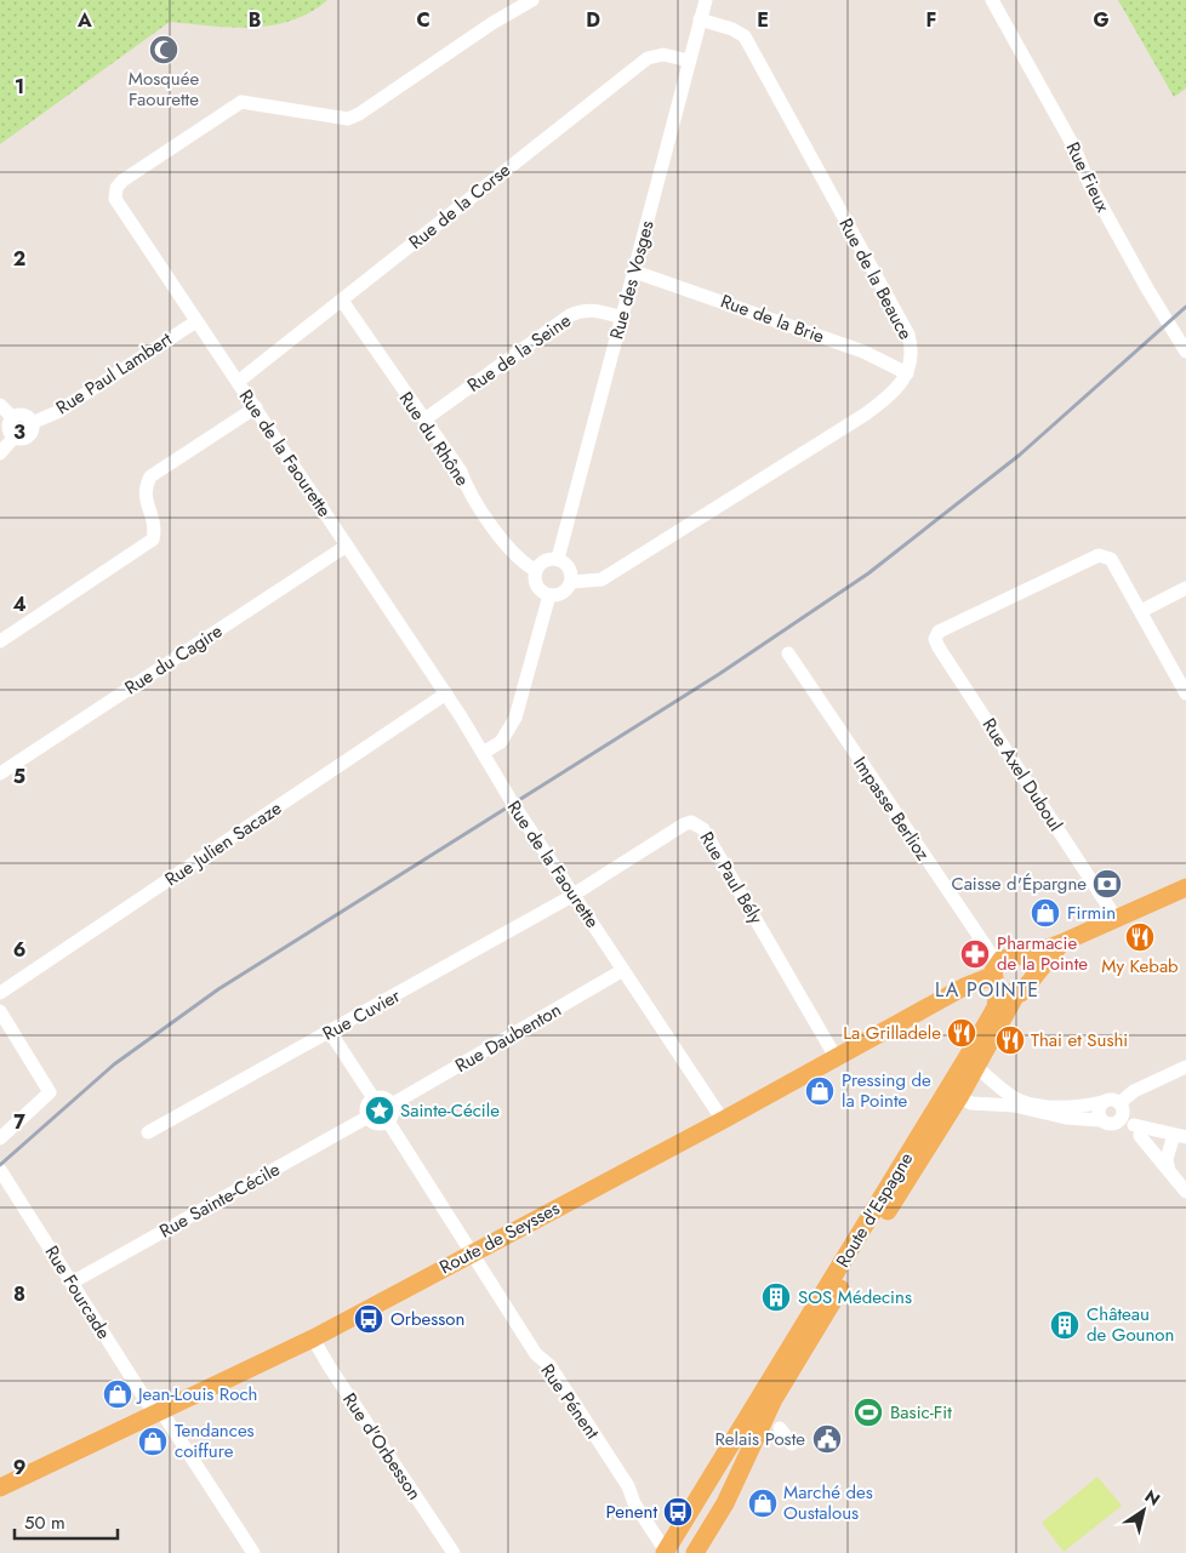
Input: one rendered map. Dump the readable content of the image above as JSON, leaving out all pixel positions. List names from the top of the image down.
{
  "streets": {
    "main road": ["Route d'Espagne", "Route de Seysses"],
    "street": [
      "Rue Fieux",
      "Rue de la Corse",
      "Rue de la Beauce",
      "Rue des Vosges",
      "Rue de la Brie",
      "Rue de la Seine",
      "Rue Paul Lambert",
      "Rue du Rhône",
      "Rue de la Faourette",
      "Rue du Cagire",
      "Rue Axel Duboul",
      "Impasse Berlioz",
      "Rue Julien Sacaze",
      "Rue Paul Bély",
      "Rue Cuvier",
      "Rue Daubenton",
      "Rue Sainte-Cécile",
      "Rue Fourcade",
      "Rue Pénent",
      "Rue d'Orbesson"
    ]
  },
  "crossings": [
    ["Rue de la Corse", "Rue des Vosges"],
    ["Rue de la Corse", "Rue du Rhône"],
    ["Rue de la Corse", "Rue de la Faourette"],
    ["Rue de la Beauce", "Rue des Vosges"],
    ["Rue de la Beauce", "Rue de la Brie"],
    ["Rue des Vosges", "Rue de la Brie"],
    ["Rue des Vosges", "Rue de la Seine"],
    ["Rue des Vosges", "Rue du Rhône"],
    ["Rue de la Seine", "Rue du Rhône"],
    ["Rue Paul Lambert", "Rue de la Faourette"],
    ["Rue de la Faourette", "Rue du Cagire"],
    ["Rue de la Faourette", "Rue Julien Sacaze"],
    ["Rue de la Faourette", "Rue Paul Bély"],
    ["Rue de la Faourette", "Rue Cuvier"],
    ["Rue de la Faourette", "Rue Daubenton"],
    ["Rue de la Faourette", "Route de Seysses"],
    ["Impasse Berlioz", "Route d'Espagne"],
    ["Impasse Berlioz", "Route de Seysses"],
    ["Rue Paul Bély", "Rue Cuvier"],
    ["Rue Paul Bély", "Route de Seysses"],
    ["Rue Daubenton", "Rue Sainte-Cécile"],
    ["Rue Daubenton", "Rue Pénent"],
    ["Rue Sainte-Cécile", "Rue Fourcade"],
    ["Rue Sainte-Cécile", "Rue Pénent"],
    ["Route d'Espagne", "Route de Seysses"],
    ["Route d'Espagne", "Rue Pénent"],
    ["Route de Seysses", "Rue Fourcade"],
    ["Route de Seysses", "Rue Pénent"],
    ["Route de Seysses", "Rue d'Orbesson"]
  ],
  "districts": ["LA POINTE"],
  "places": {
    "mosque": ["Mosquée Faourette"],
    "bank": ["Caisse d'Épargne"],
    "shop": [
      "Firmin",
      "Pressing de la Pointe",
      "Jean-Louis Roch",
      "Tendances coiffure",
      "Marché des Oustalous"
    ],
    "restaurant": ["My Kebab", "La Grilladele", "Thai et Sushi"],
    "pharmacy": ["Pharmacie de la Pointe"],
    "place": ["Sainte-Cécile"],
    "building": ["SOS Médecins", "Château de Gounon"],
    "bus stop": ["Orbesson", "Penent"],
    "sports": ["Basic-Fit"],
    "public building": ["Relais Poste"]
  },
  "scale_bar": "50 m",
  "north": "top right",
  "grid": {
    "columns": [
      "A",
      "B",
      "C",
      "D",
      "E",
      "F",
      "G"
    ],
    "rows": [
      "1",
      "2",
      "3",
      "4",
      "5",
      "6",
      "7",
      "8",
      "9"
    ]
  }
}
